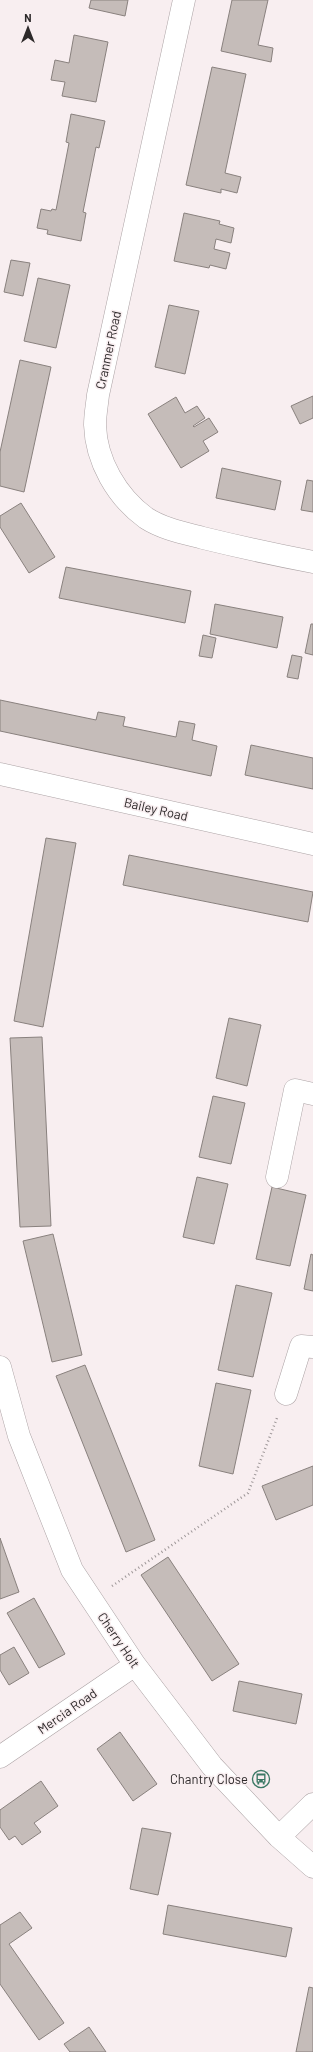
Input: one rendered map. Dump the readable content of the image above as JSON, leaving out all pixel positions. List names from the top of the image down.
{
  "streets": {
    "street": [
      "Cranmer Road",
      "Bailey Road",
      "Cherry Holt",
      "Mercia Road"
    ]
  },
  "crossings": [
    ["Cherry Holt", "Mercia Road"]
  ],
  "places": {
    "bus stop": ["Chantry Close"]
  },
  "north": "top"
}
